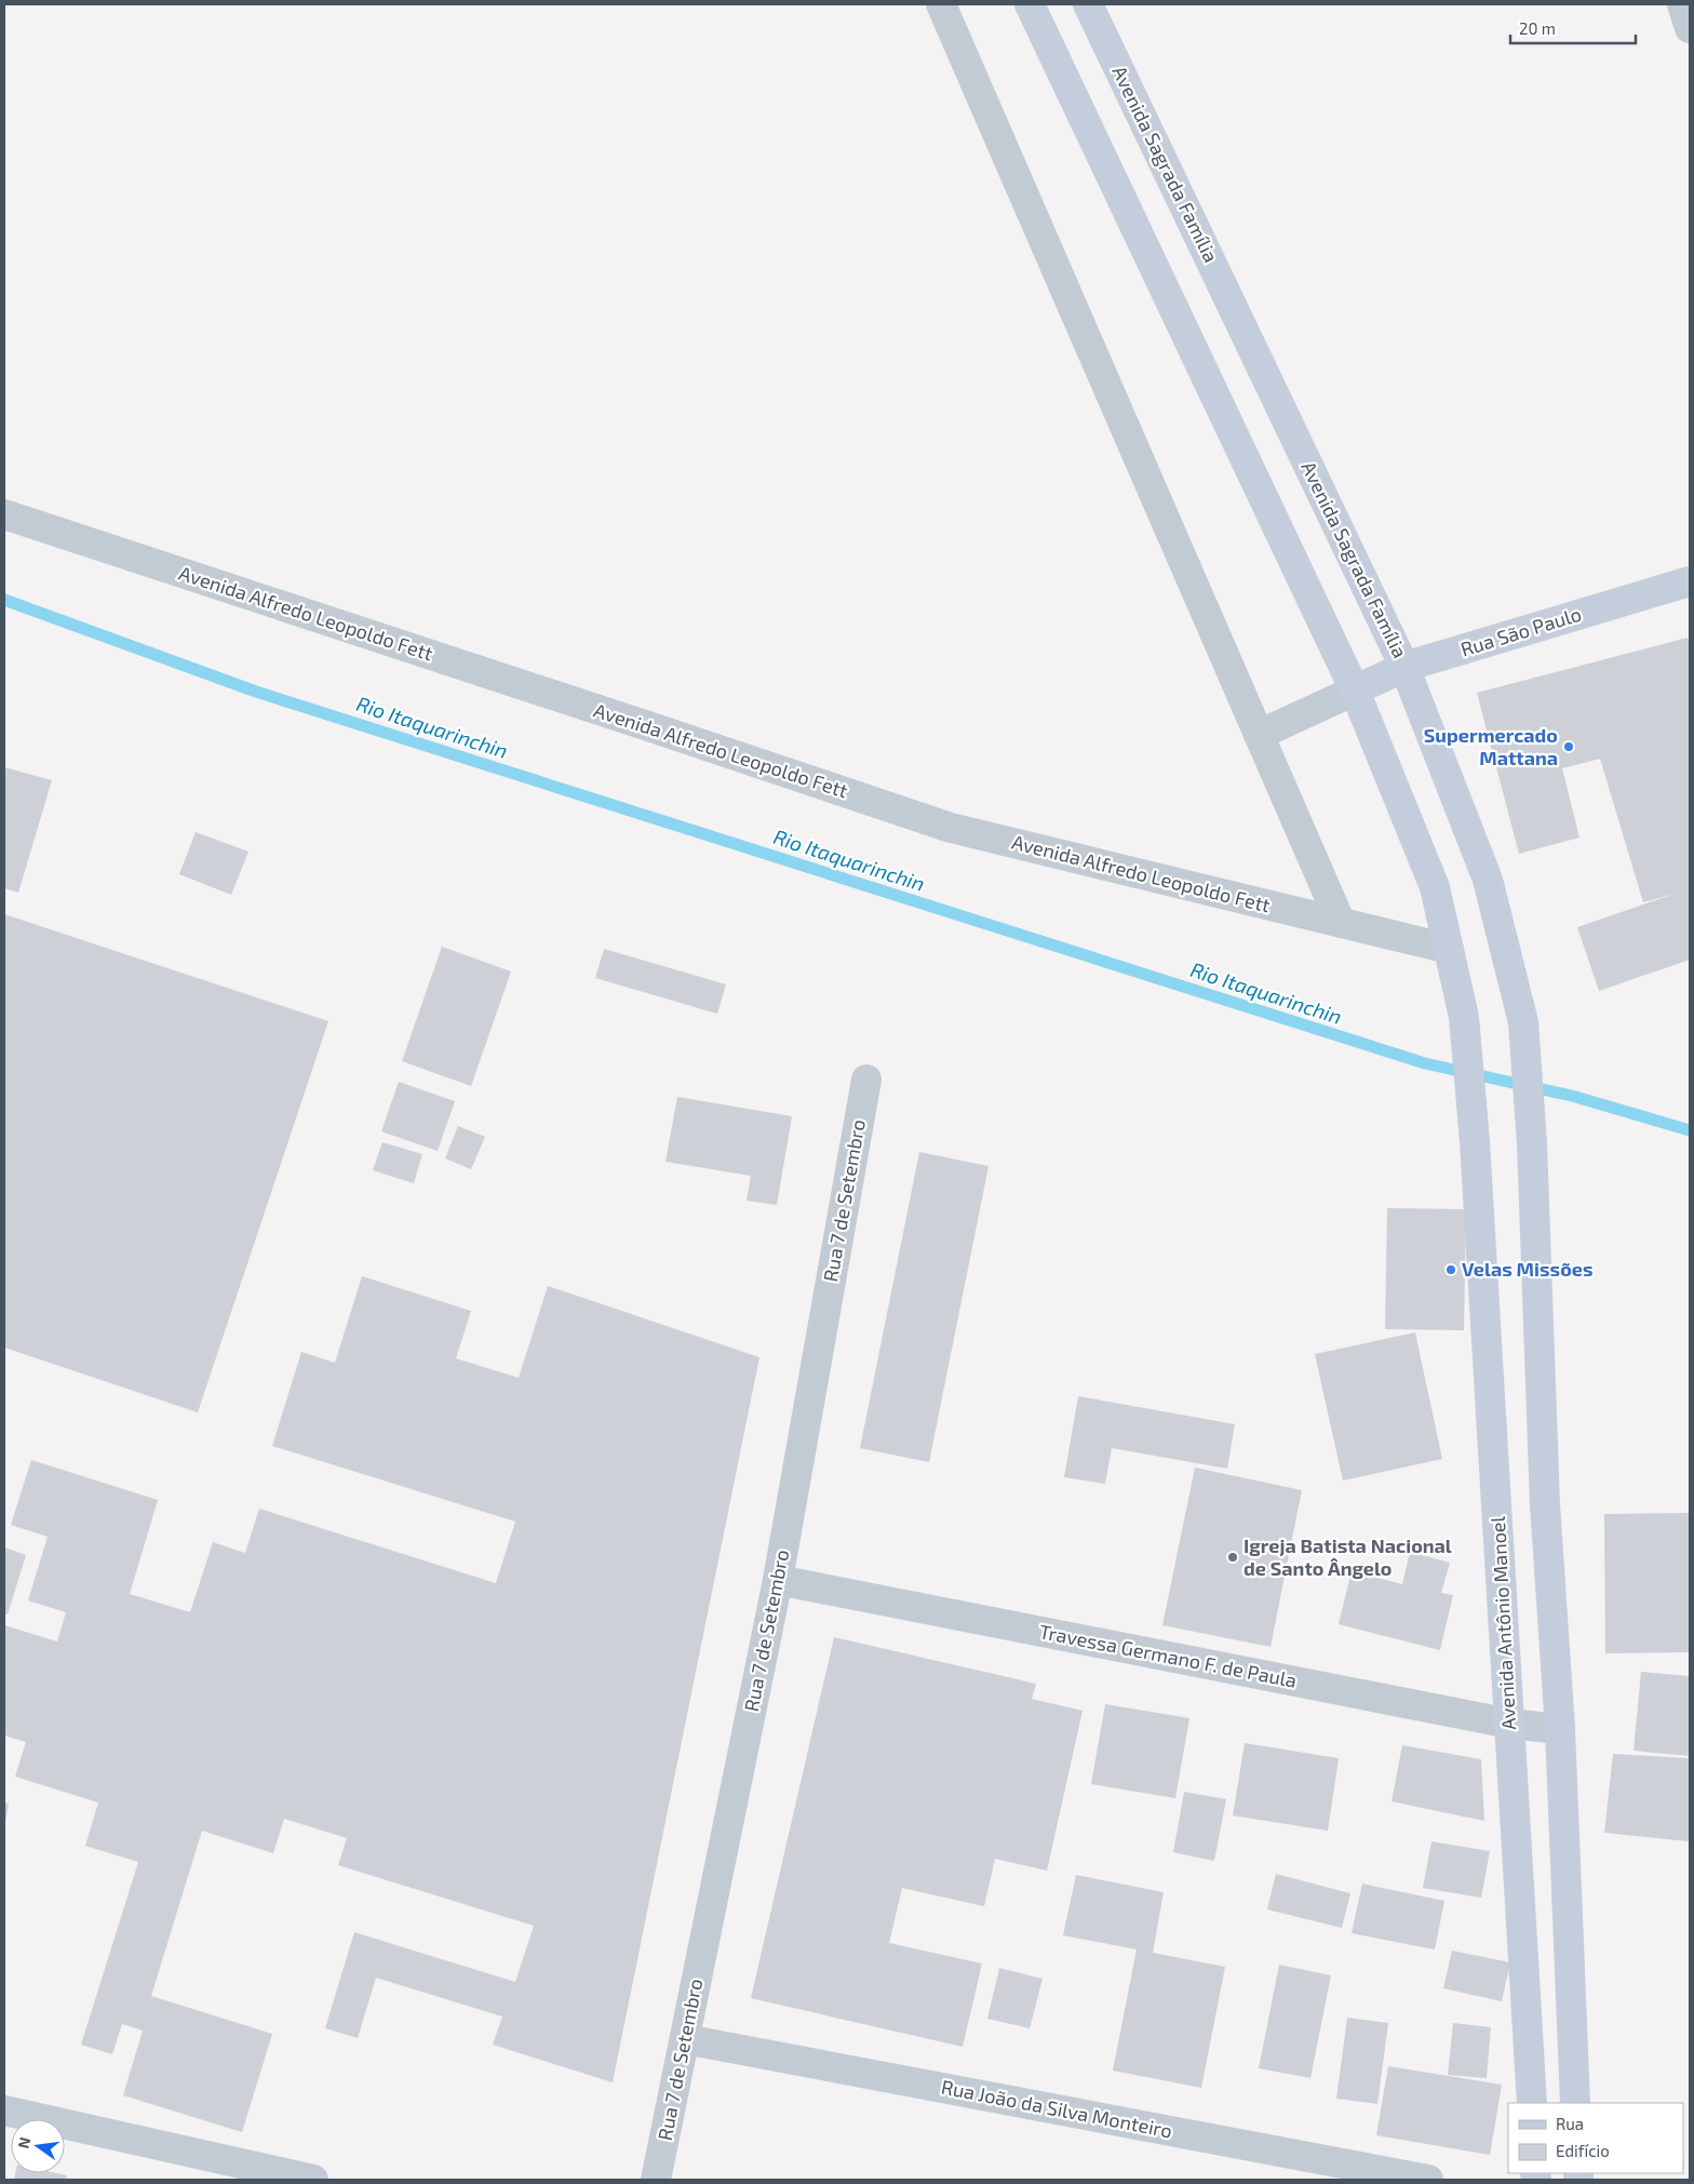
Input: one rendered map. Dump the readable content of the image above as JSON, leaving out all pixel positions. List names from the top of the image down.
{
  "streets": {
    "main road": ["Avenida Sagrada Família", "Rua São Paulo", "Avenida Antônio Manoel"],
    "street": [
      "Avenida Alfredo Leopoldo Fett",
      "Rua 7 de Setembro",
      "Travessa Germano F. de Paula",
      "Rua João da Silva Monteiro"
    ]
  },
  "crossings": [
    ["Avenida Sagrada Família", "Rua São Paulo"],
    ["Avenida Sagrada Família", "Travessa Germano F. de Paula"],
    ["Avenida Alfredo Leopoldo Fett", "Avenida Antônio Manoel"],
    ["Rua 7 de Setembro", "Travessa Germano F. de Paula"],
    ["Rua 7 de Setembro", "Rua João da Silva Monteiro"],
    ["Avenida Antônio Manoel", "Travessa Germano F. de Paula"]
  ],
  "water": ["Rio Itaquarinchin"],
  "places": ["Supermercado Mattana", "Velas Missões", "Igreja Batista Nacional de Santo Ângelo"],
  "legend": ["Rua", "Edifício"],
  "scale_bar": "20 m",
  "north": "left"
}
